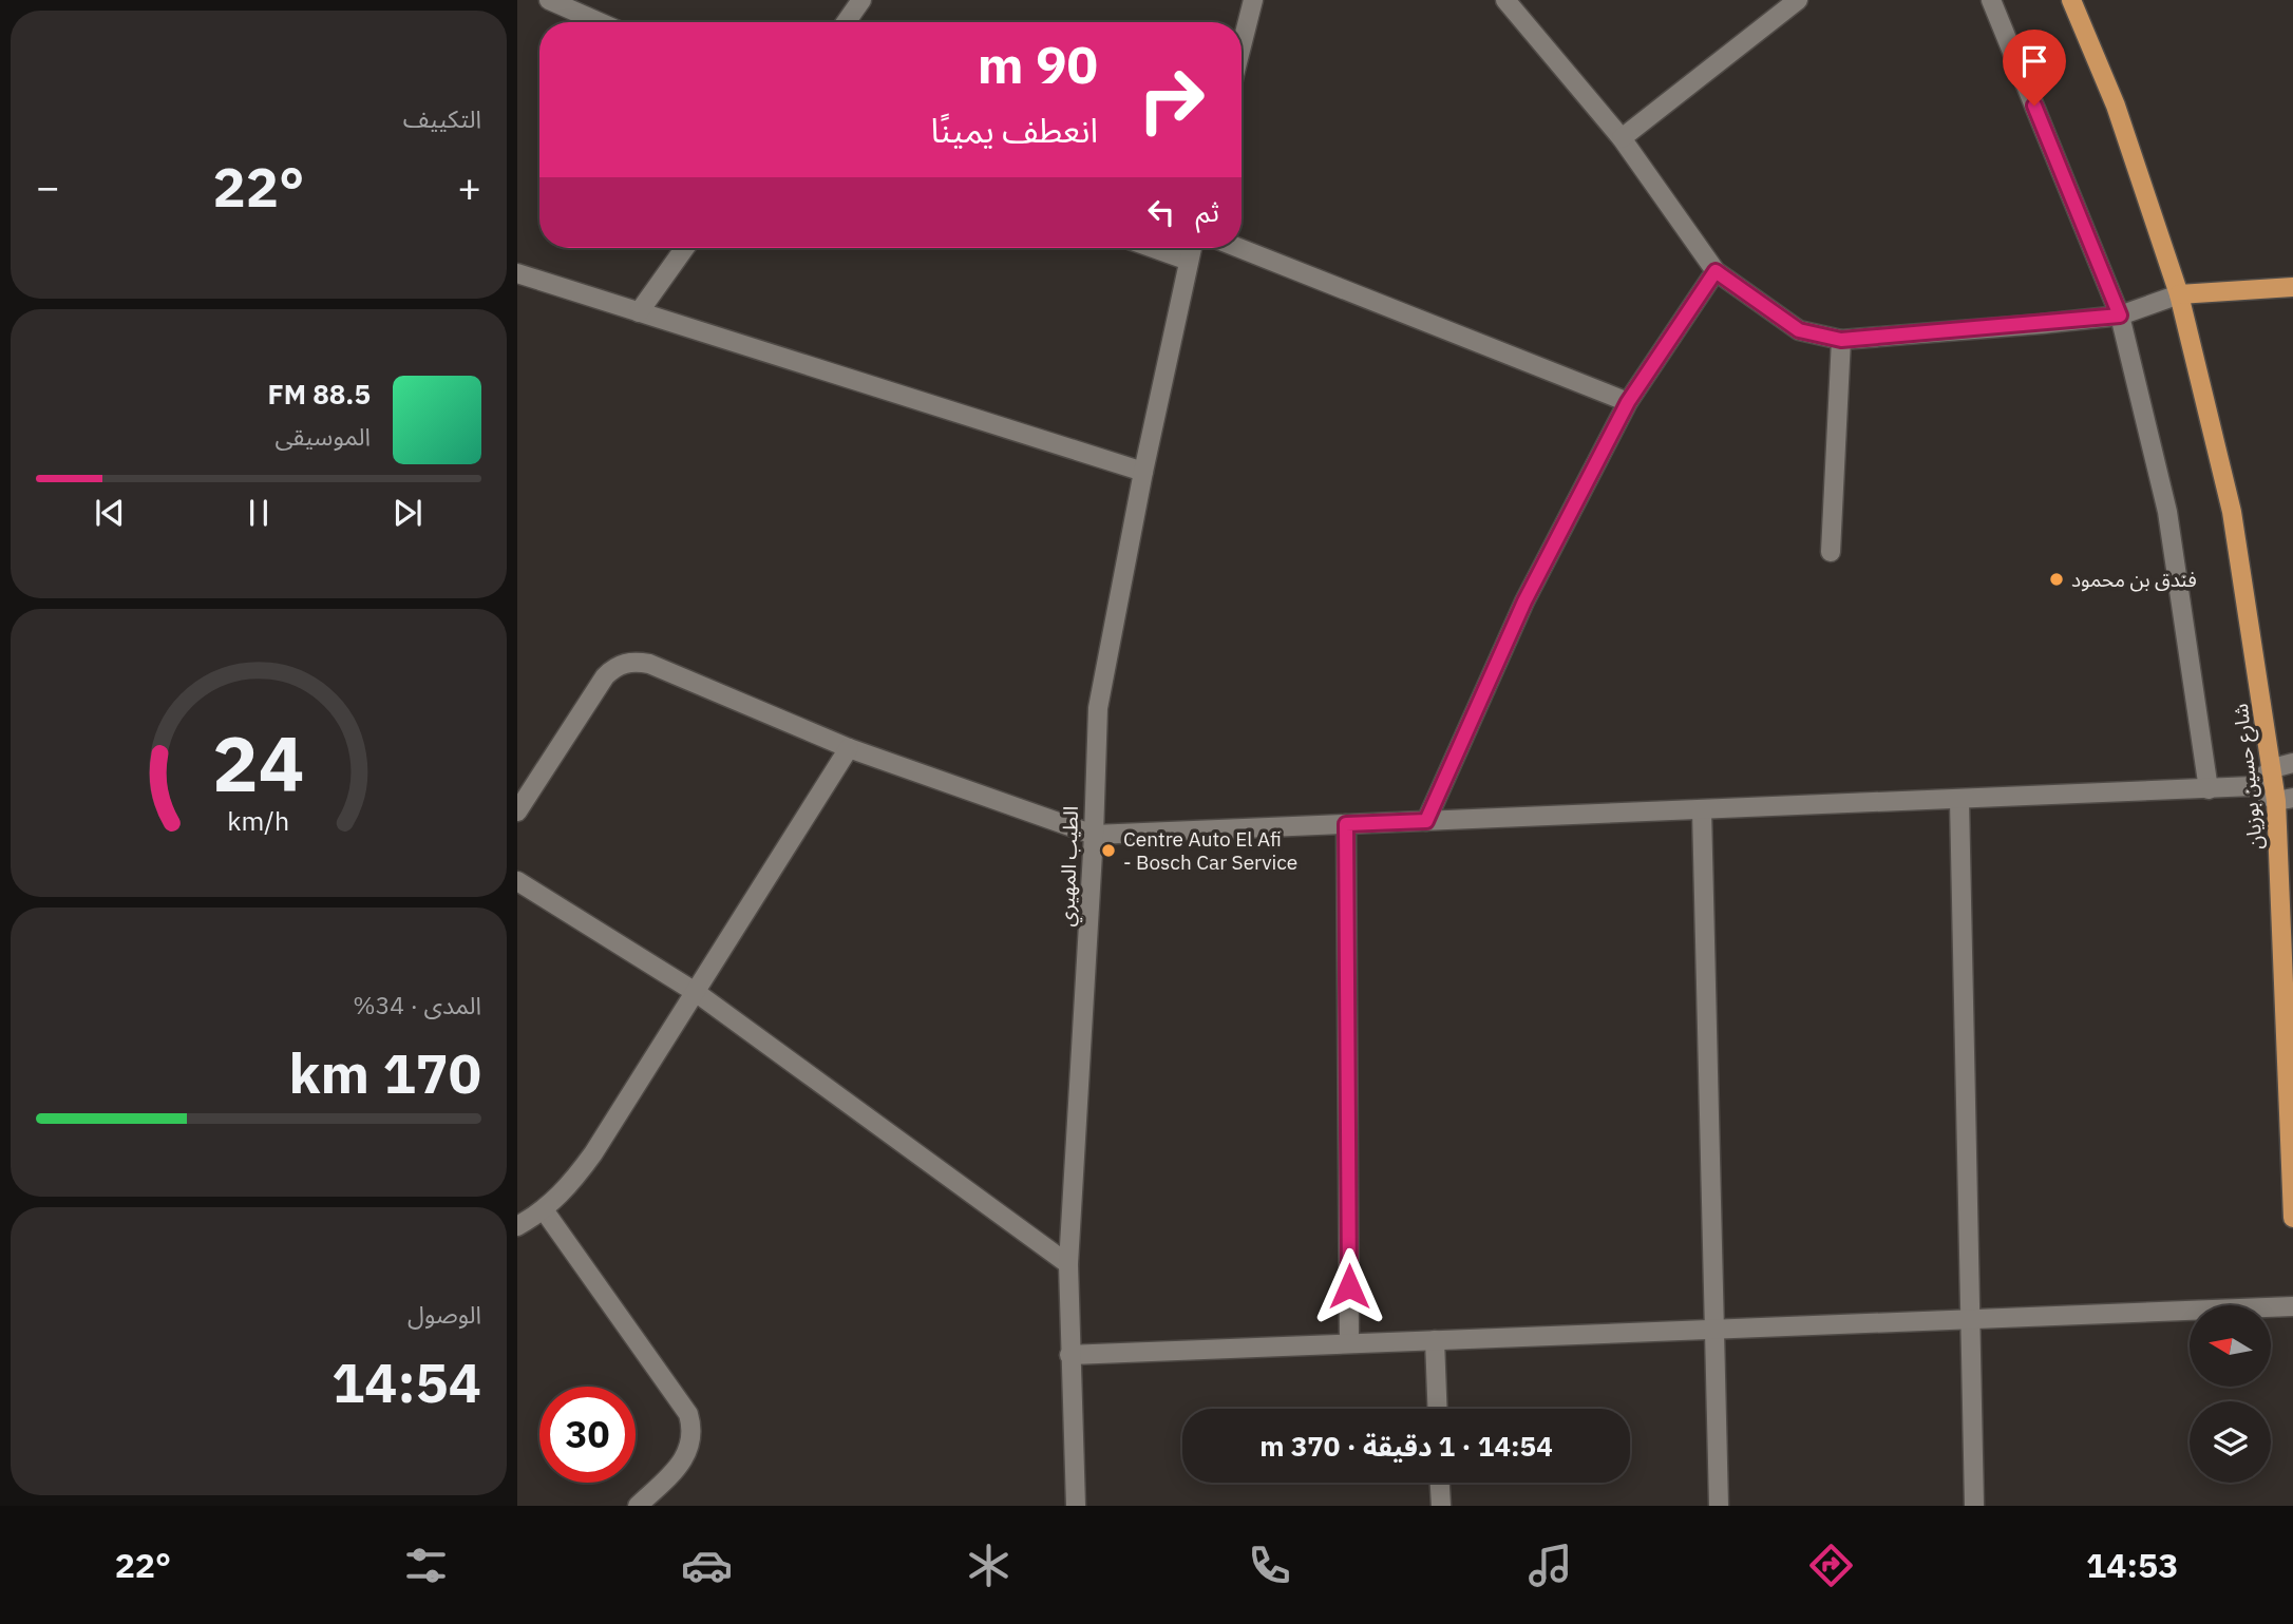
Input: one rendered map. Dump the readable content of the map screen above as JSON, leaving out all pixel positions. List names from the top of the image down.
{
  "streets": {
    "main road": ["شارع حسين بوزيان"],
    "street": ["الطيب المهيري"]
  },
  "places": ["فندق بن محمود", "Centre Auto El Afi - Bosch Car Service"],
  "north": "left",
  "page": {
    "tile": [
      "التكييف",
      ["المدى · 34%", "170 km"],
      ["الوصول", "14:54"]
    ],
    "turn": ["90 m", "انعطف يمينًا"],
    "heat": ["−", "22°", "+"],
    "then": "ثم",
    "song": ["88.5 FM", "الموسيقى"],
    "limit": "30",
    "trip": "14:54 · 1 دقيقة · 370 m",
    "tabs": ["14:53", "22°"],
    "gauge": ["24", "km/h"]
  }
}
